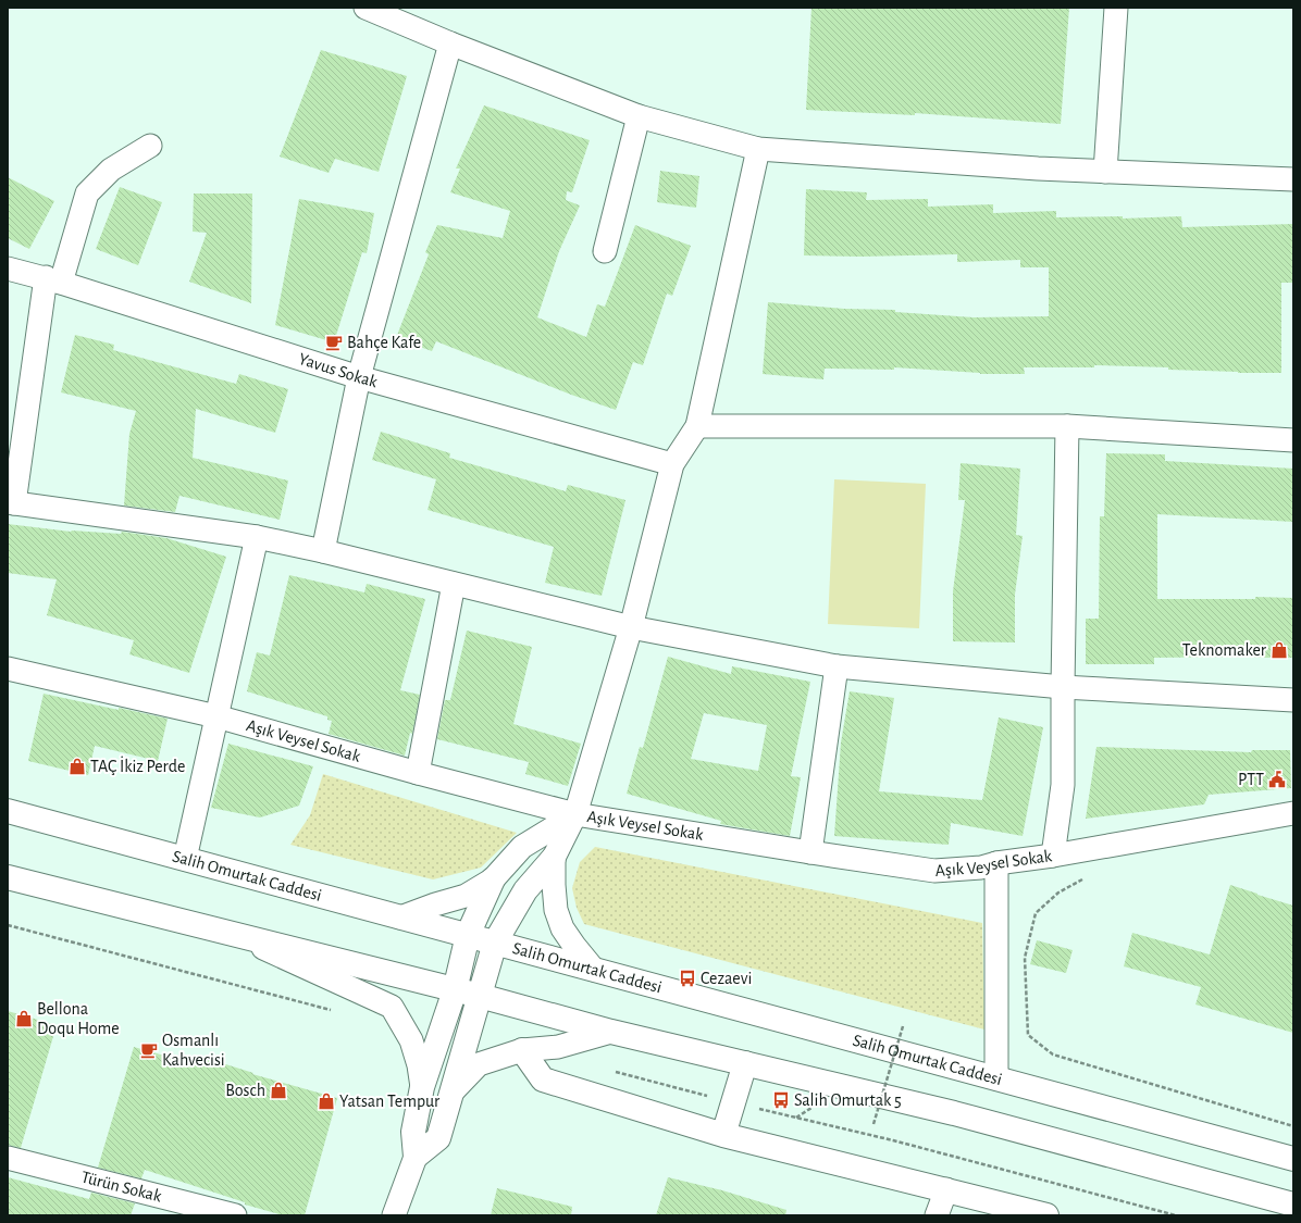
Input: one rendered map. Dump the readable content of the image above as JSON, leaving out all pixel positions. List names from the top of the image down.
{
  "streets": {
    "main road": ["Salih Omurtak Caddesi"],
    "street": ["Yavus Sokak", "Aşık Veysel Sokak", "Türün Sokak"]
  },
  "places": {
    "cafe": ["Bahçe Kafe", "Osmanlı Kahvecisi"],
    "shop": [
      "Teknomaker",
      "TAÇ İkiz Perde",
      "Bellona Doqu Home",
      "Bosch",
      "Yatsan Tempur"
    ],
    "public building": ["PTT"],
    "bus stop": ["Cezaevi", "Salih Omurtak 5"]
  }
}
